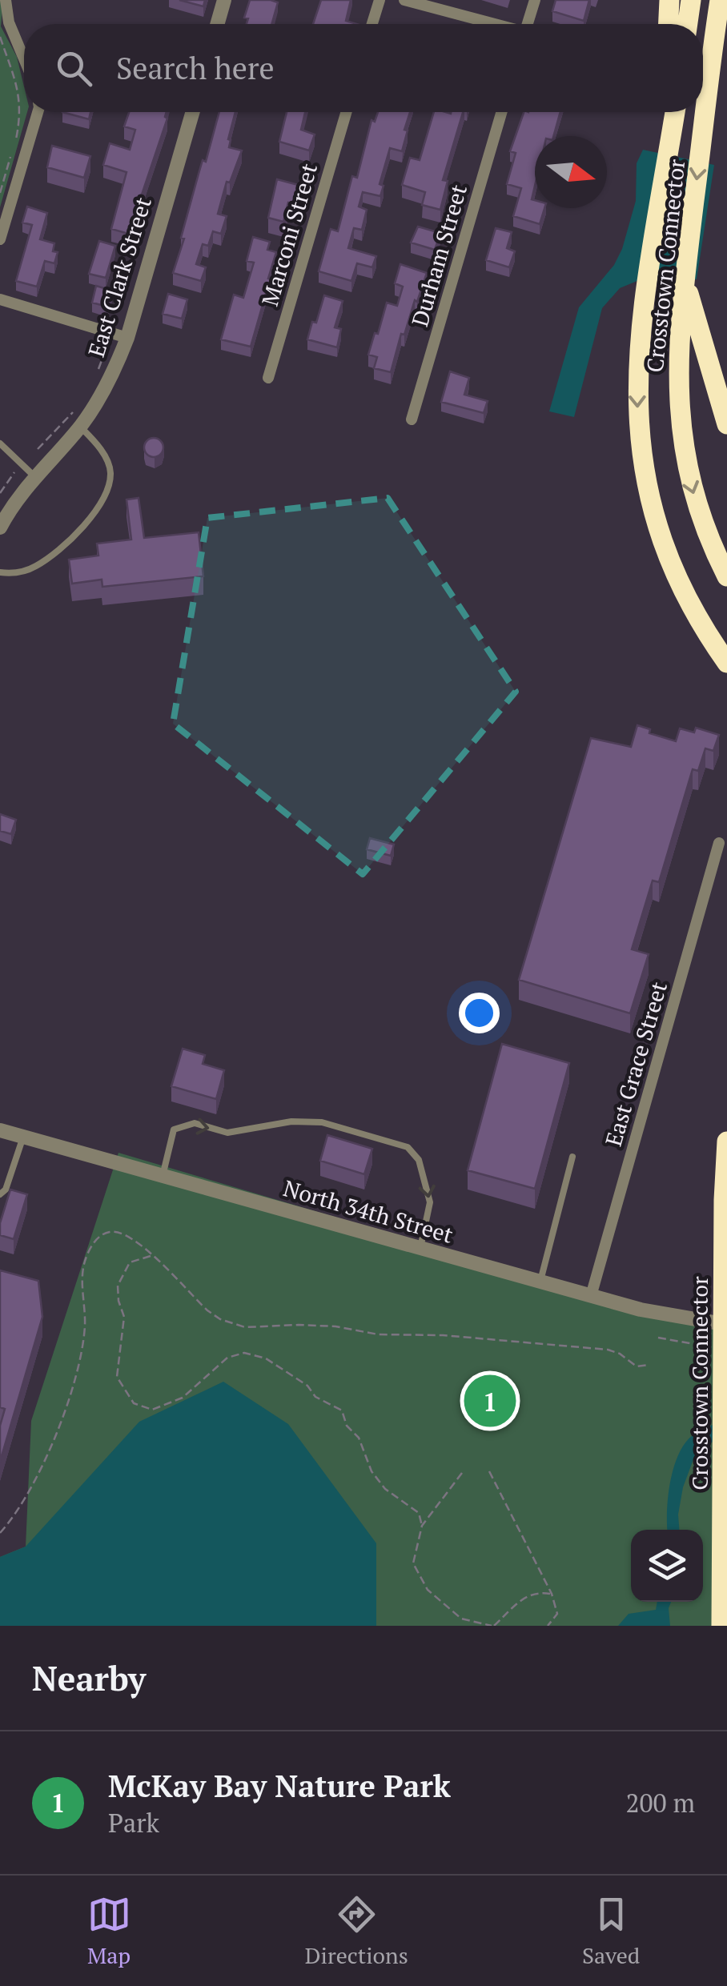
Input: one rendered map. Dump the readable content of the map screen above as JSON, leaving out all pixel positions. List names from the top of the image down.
{
  "streets": {
    "highway": ["Crosstown Connector"],
    "street": [
      "Marconi Street",
      "Durham Street",
      "East Clark Street",
      "East Grace Street",
      "North 34th Street"
    ]
  },
  "crossings": [
    ["East Grace Street", "North 34th Street"]
  ],
  "north": "right",
  "page": {
    "search": "Search here",
    "pins": "1",
    "heading": "Nearby",
    "list": [
      {
        "mark": "1",
        "name": "McKay Bay Nature Park",
        "note": "Park",
        "value": "200 m"
      }
    ],
    "nav": ["Map", "Directions", "Saved"]
  }
}
